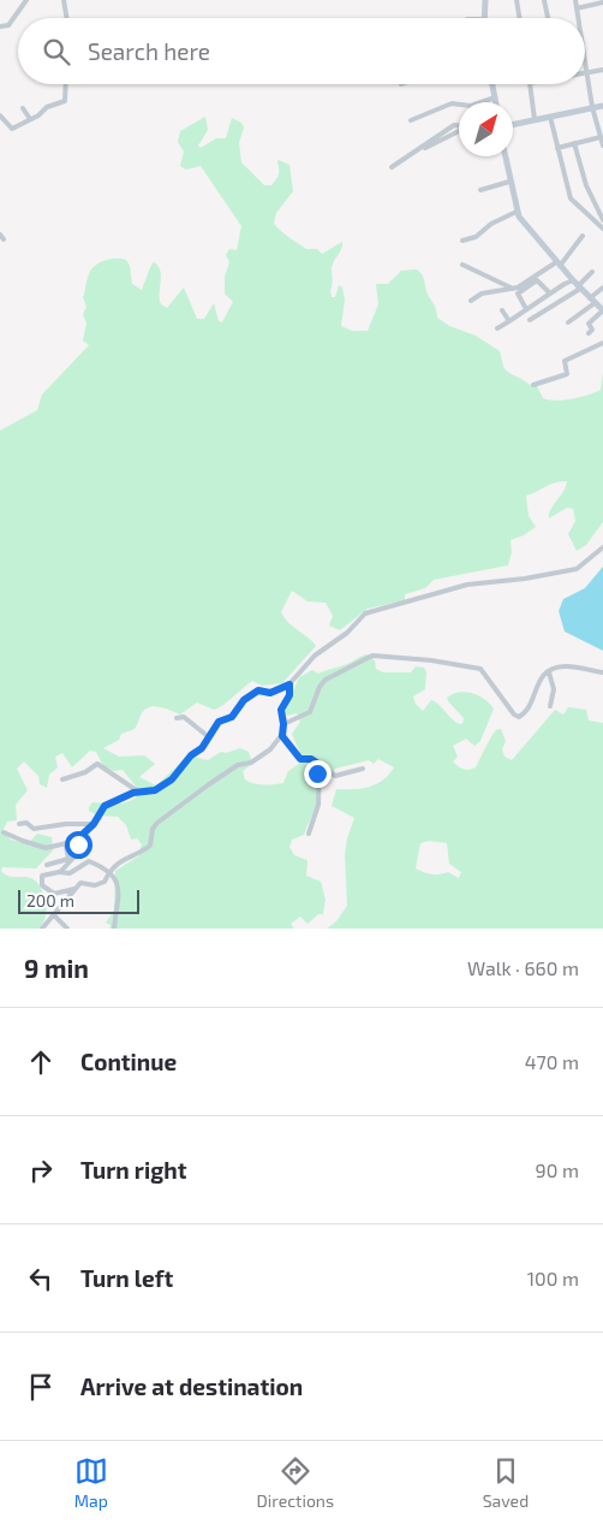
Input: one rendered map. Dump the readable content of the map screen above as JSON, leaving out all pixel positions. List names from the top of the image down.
{
  "scale_bar": "200 m",
  "north": "top right",
  "page": {
    "search": "Search here",
    "scale": "200 m",
    "heading": ["9 min", "Walk · 660 m"],
    "list": [
      ["Continue", "470 m"],
      ["Turn right", "90 m"],
      ["Turn left", "100 m"],
      "Arrive at destination"
    ],
    "nav": ["Map", "Directions", "Saved"]
  }
}
